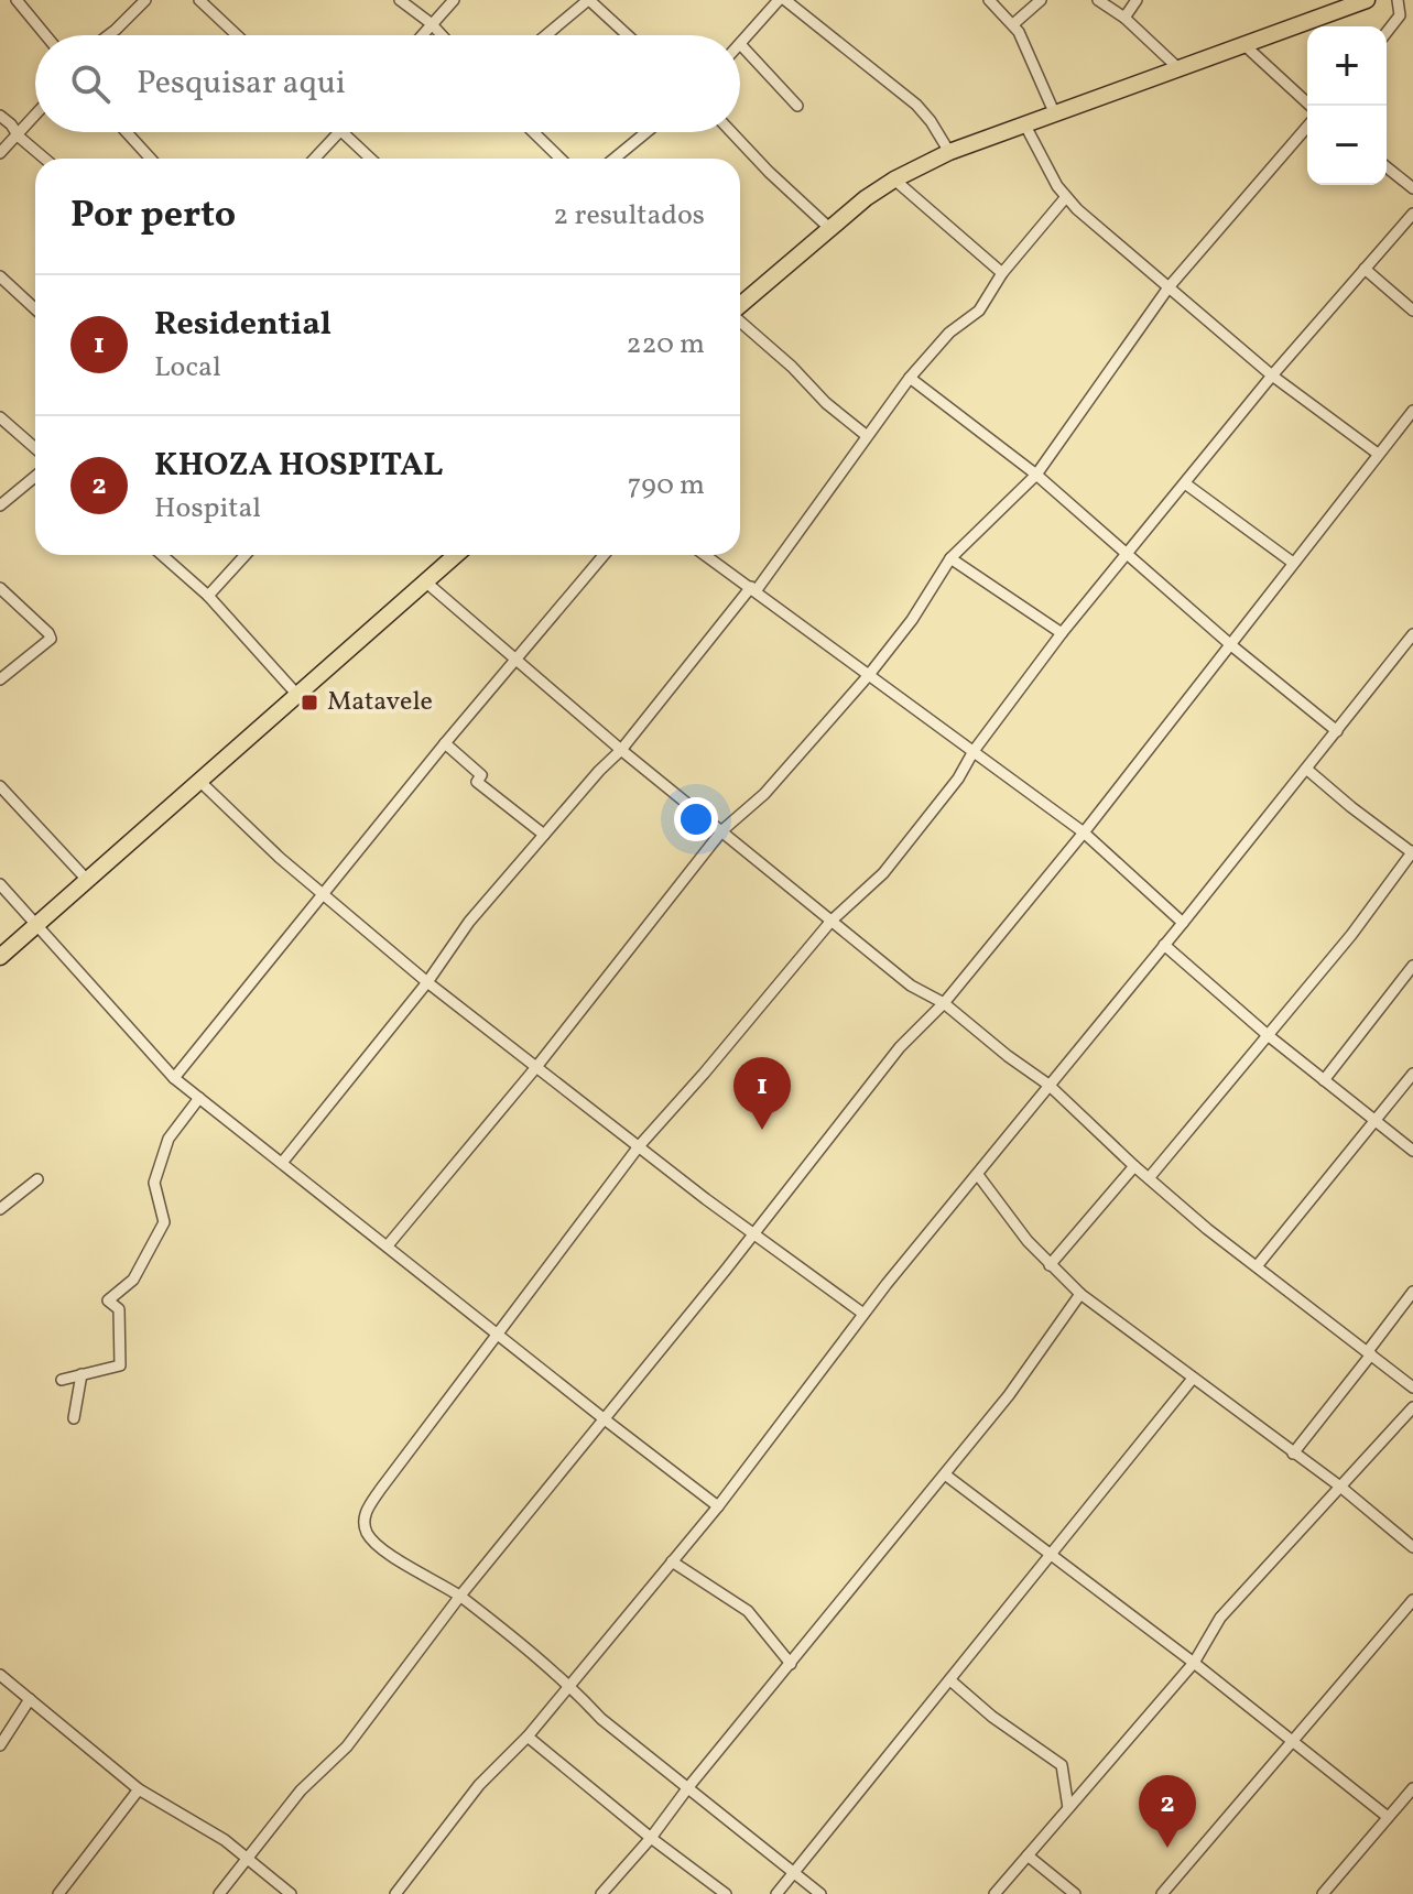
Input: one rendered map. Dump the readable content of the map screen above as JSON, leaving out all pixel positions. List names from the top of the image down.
{
  "places": {
    "transit": ["Matavele"]
  },
  "page": {
    "map_buttons": ["+", "−"],
    "search": "Pesquisar aqui",
    "heading": ["Por perto", "2 resultados"],
    "list": [
      {
        "mark": "1",
        "name": "Residential",
        "note": "Local",
        "value": "220 m"
      },
      {
        "mark": "2",
        "name": "KHOZA HOSPITAL",
        "note": "Hospital",
        "value": "790 m"
      }
    ],
    "pins": ["1", "2"]
  }
}
